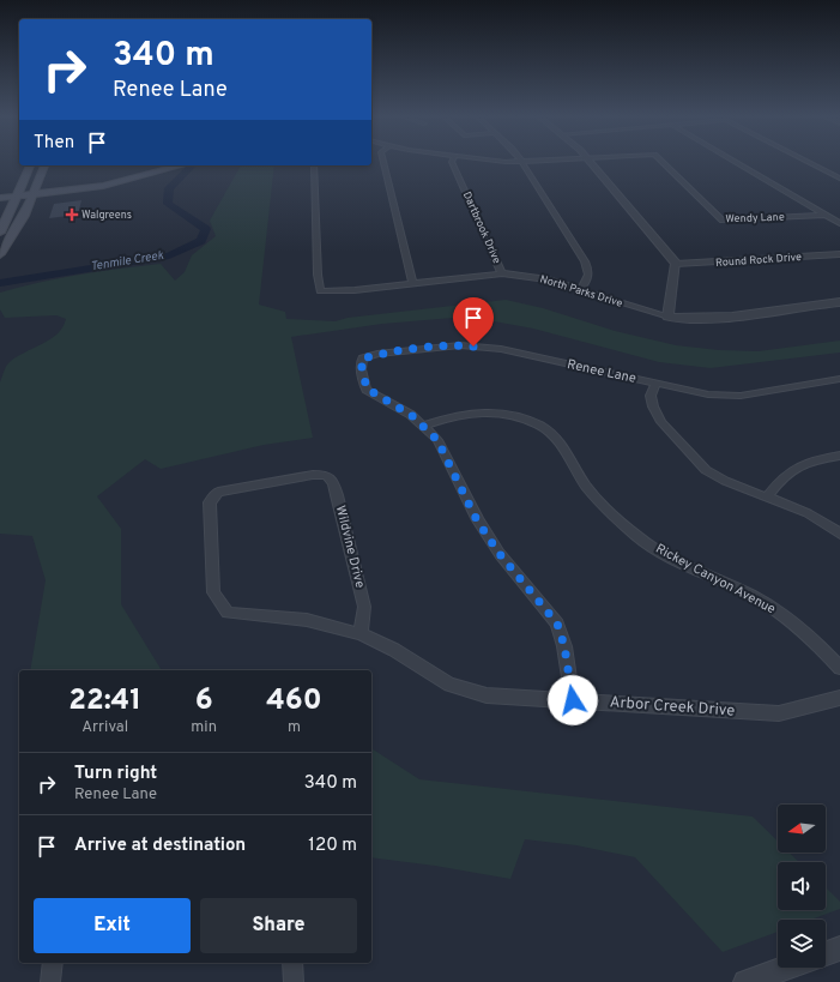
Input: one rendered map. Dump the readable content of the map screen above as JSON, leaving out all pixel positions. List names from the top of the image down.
{
  "streets": {
    "street": [
      "Wendy Lane",
      "Dartbrook Drive",
      "Round Rock Drive",
      "North Parks Drive",
      "Renee Lane",
      "Wildvine Drive",
      "Rickey Canyon Avenue",
      "Arbor Creek Drive"
    ]
  },
  "crossings": [
    ["Dartbrook Drive", "North Parks Drive"],
    ["Renee Lane", "Rickey Canyon Avenue"],
    ["Wildvine Drive", "Arbor Creek Drive"]
  ],
  "water": ["Tenmile Creek"],
  "places": {
    "health": ["Walgreens"]
  },
  "north": "left",
  "page": {
    "turn": ["340 m", "Renee Lane"],
    "then": "Then",
    "eta": [
      "22:41",
      "Arrival",
      "6",
      "min",
      "460",
      "m"
    ],
    "list": [
      {
        "name": "Turn right",
        "note": "Renee Lane",
        "value": "340 m"
      },
      {
        "name": "Arrive at destination",
        "value": "120 m"
      }
    ],
    "buttons": ["Exit", "Share"]
  }
}
